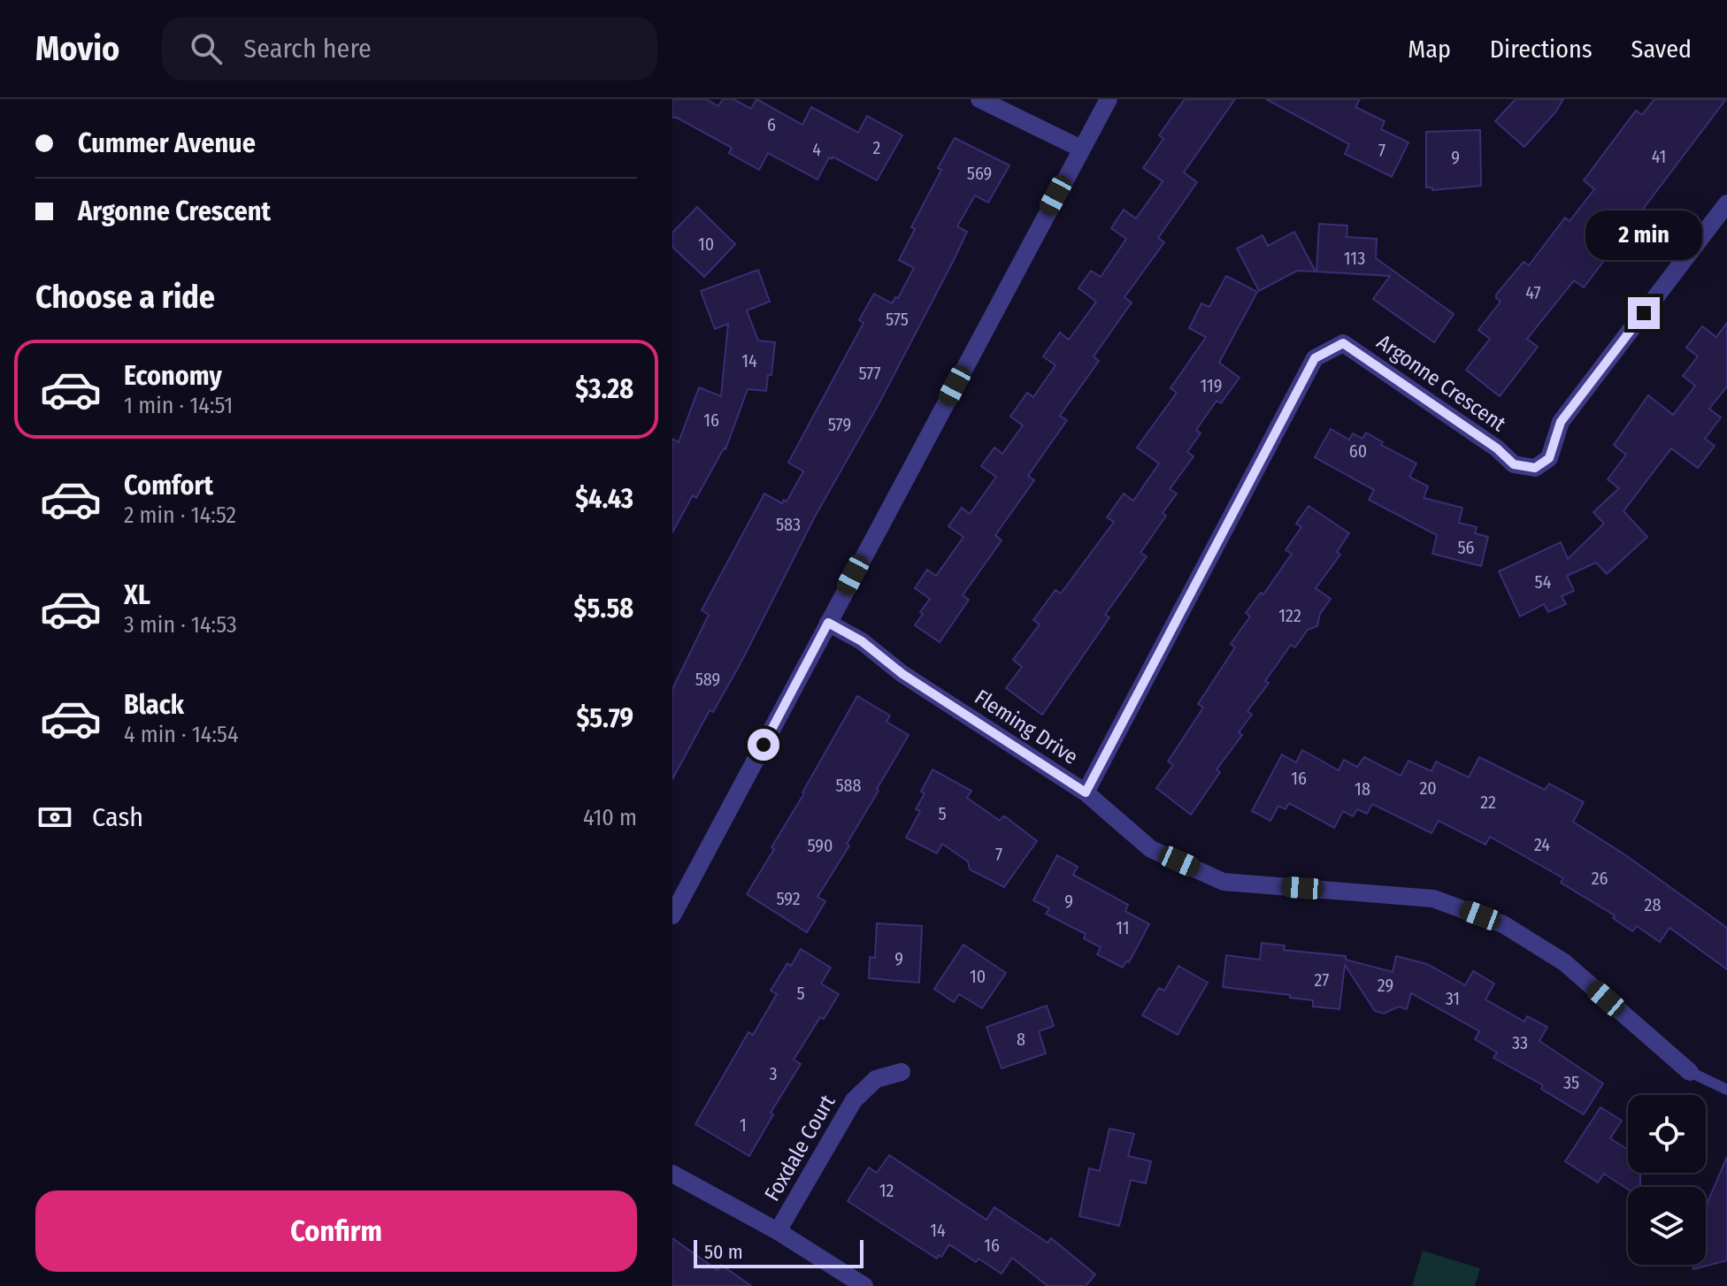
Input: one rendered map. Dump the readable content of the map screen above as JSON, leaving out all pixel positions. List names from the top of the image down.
{
  "streets": {
    "street": ["Argonne Crescent", "Fleming Drive", "Foxdale Court"]
  },
  "crossings": [
    ["Argonne Crescent", "Fleming Drive"]
  ],
  "house_numbers": [
    "6",
    "2",
    "4",
    "7",
    "41",
    "9",
    "569",
    "10",
    "113",
    "47",
    "575",
    "14",
    "577",
    "119",
    "16",
    "579",
    "60",
    "583",
    "56",
    "54",
    "122",
    "589",
    "16",
    "588",
    "20",
    "18",
    "22",
    "5",
    "24",
    "590",
    "7",
    "26",
    "592",
    "9",
    "28",
    "11",
    "9",
    "10",
    "27",
    "29",
    "5",
    "31",
    "8",
    "33",
    "3",
    "35",
    "1",
    "12",
    "14",
    "16"
  ],
  "scale_bar": "50 m",
  "page": {
    "header": "Movio",
    "search": "Search here",
    "nav": ["Map", "Directions", "Saved"],
    "banner": ["Cummer Avenue", "Argonne Crescent"],
    "bubble": "2 min",
    "heading": "Choose a ride",
    "list": [
      {
        "name": "Economy",
        "note": "1 min · 14:51",
        "value": "$3.28"
      },
      {
        "name": "Comfort",
        "note": "2 min · 14:52",
        "value": "$4.43"
      },
      {
        "name": "XL",
        "note": "3 min · 14:53",
        "value": "$5.58"
      },
      {
        "name": "Black",
        "note": "4 min · 14:54",
        "value": "$5.79"
      }
    ],
    "pay": ["Cash", "410 m"],
    "buttons": "Confirm",
    "scale": "50 m"
  }
}
